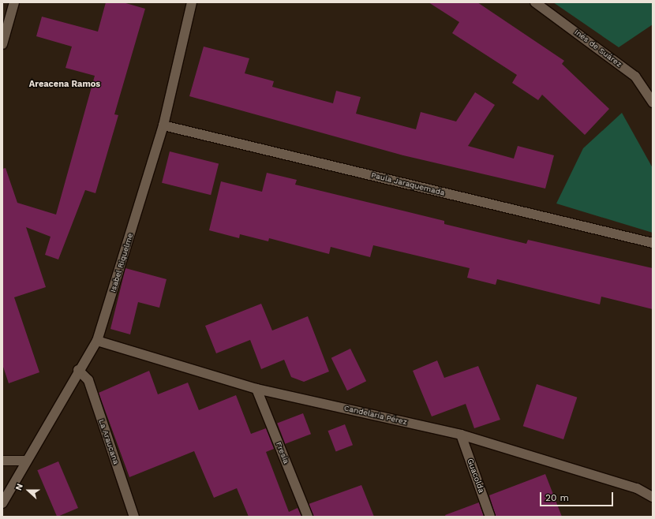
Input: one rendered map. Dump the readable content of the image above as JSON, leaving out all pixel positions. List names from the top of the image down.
{
  "streets": {
    "street": [
      "Inés de Suárez",
      "Paula Jaraquemada",
      "Isabel Riquelme",
      "Candelaria Pérez",
      "La Araucana",
      "Fresia",
      "Guacolda"
    ]
  },
  "crossings": [
    ["Paula Jaraquemada", "Isabel Riquelme"],
    ["Isabel Riquelme", "Candelaria Pérez"],
    ["Isabel Riquelme", "La Araucana"],
    ["Candelaria Pérez", "Fresia"],
    ["Candelaria Pérez", "Guacolda"]
  ],
  "districts": ["Areacena Ramos"],
  "scale_bar": "20 m",
  "north": "left"
}
